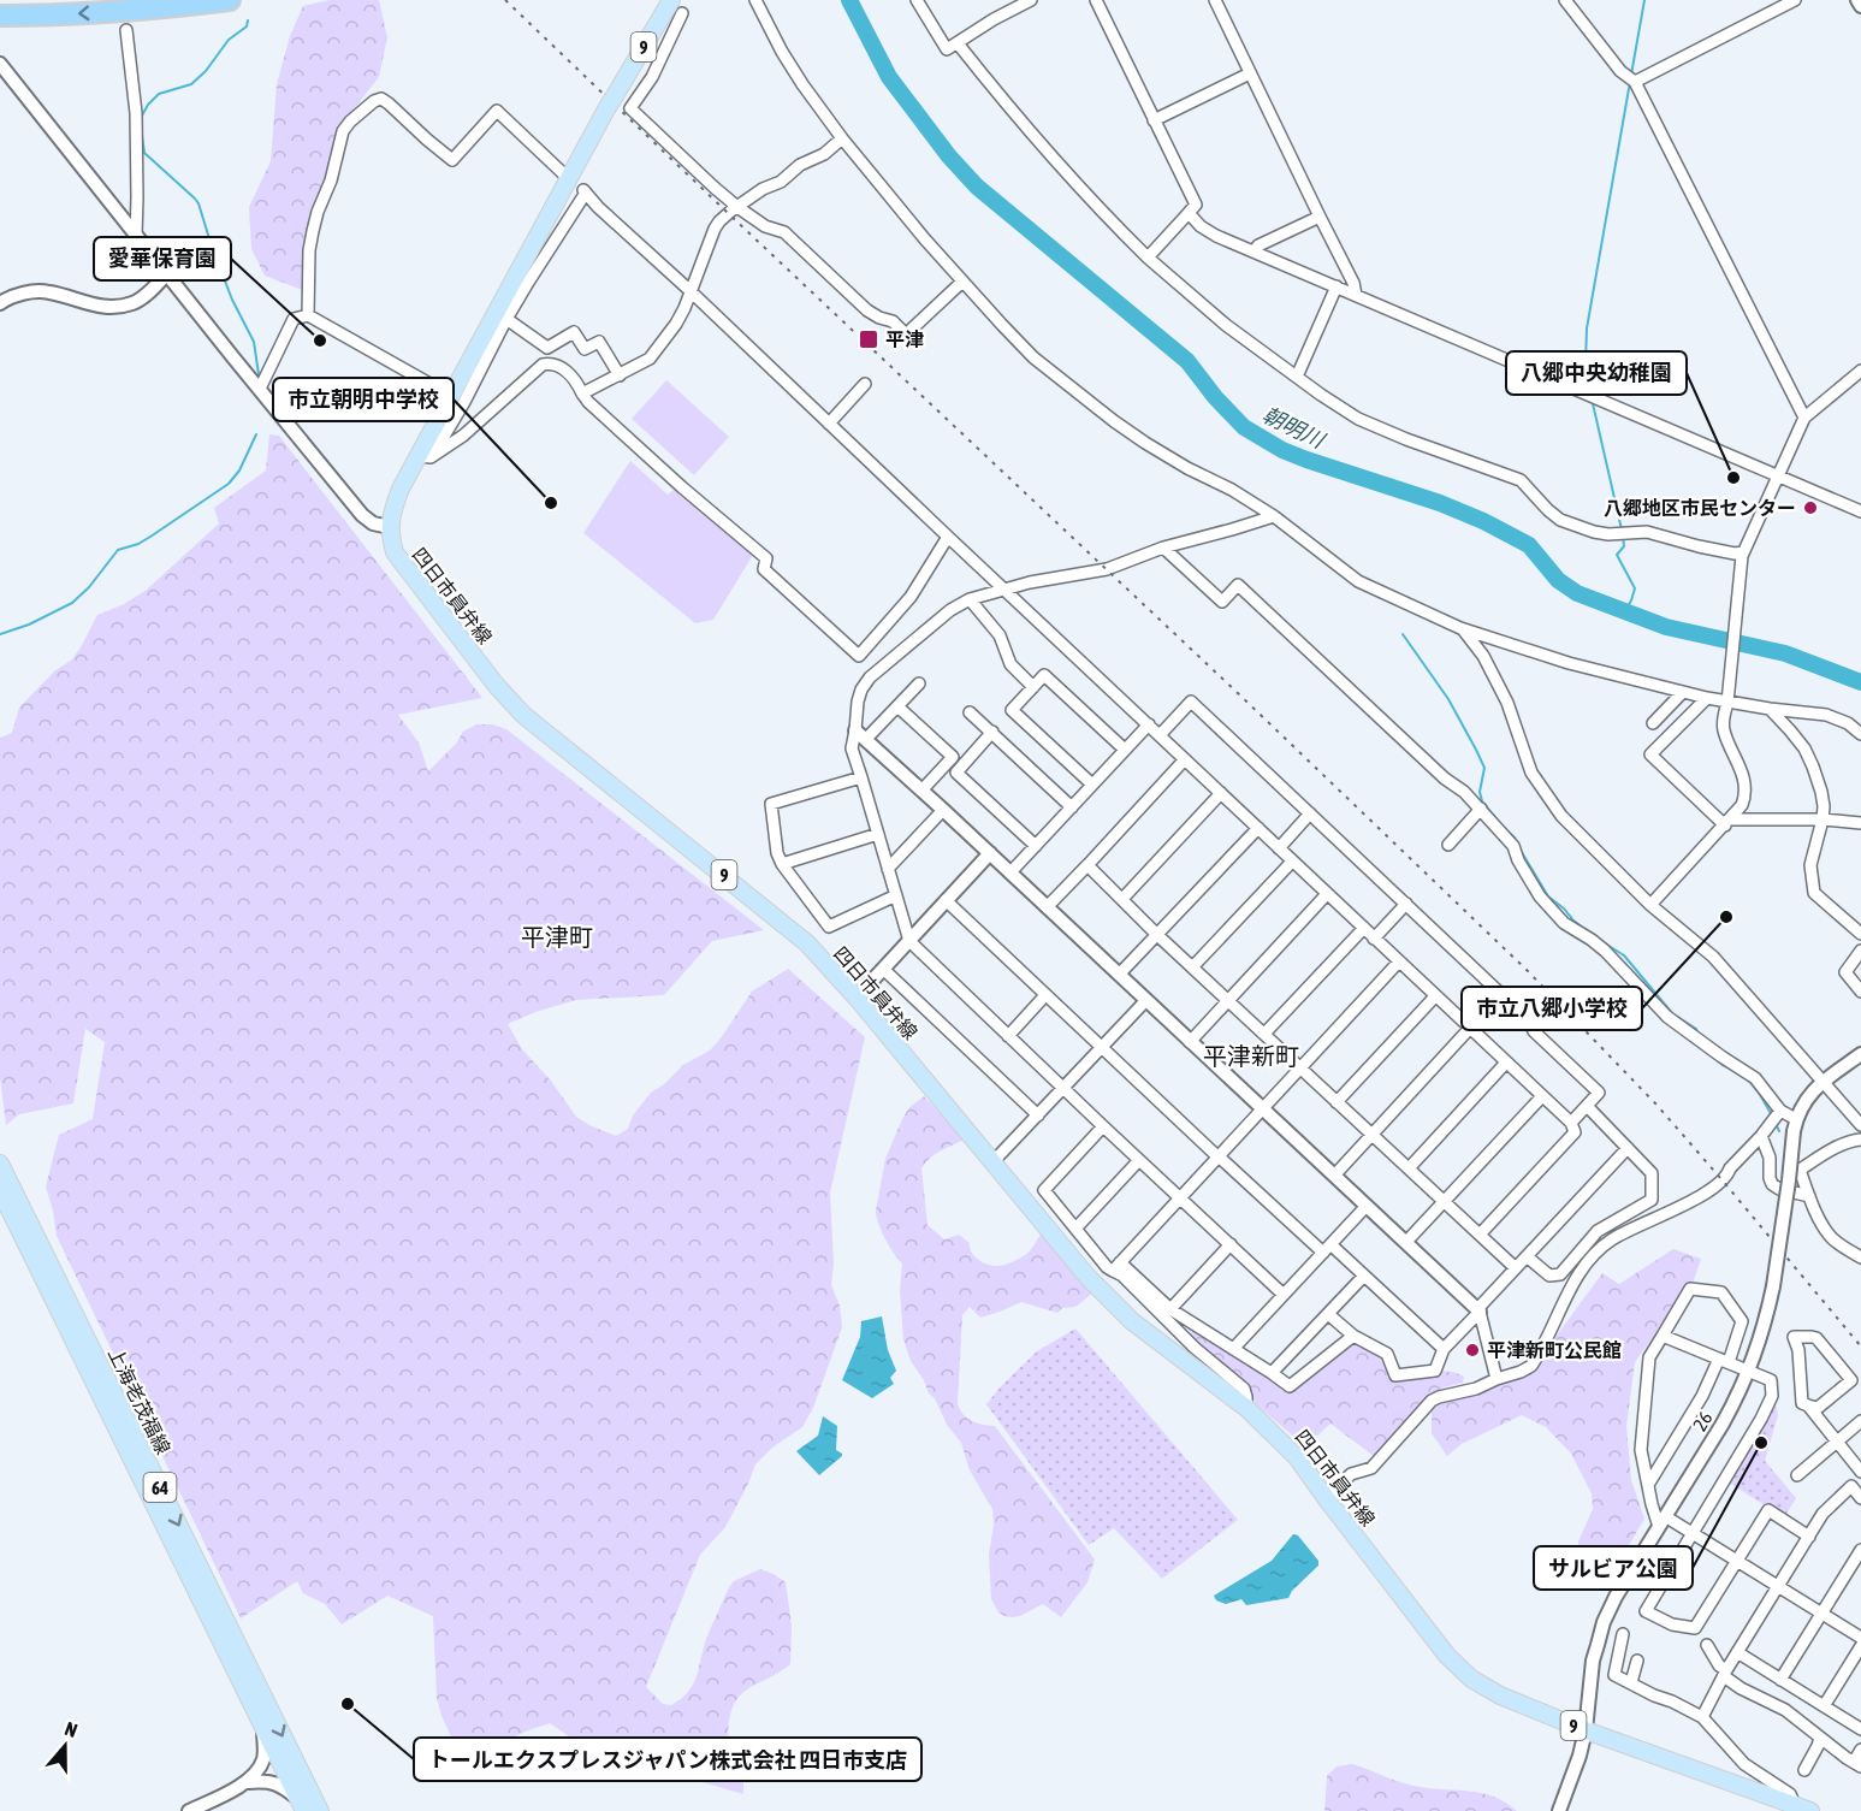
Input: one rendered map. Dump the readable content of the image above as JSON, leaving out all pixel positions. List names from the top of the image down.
{
  "streets": {
    "main road": [
      "9",
      "四日市員弁線",
      "上海老茂福線",
      "64"
    ],
    "street": ["26"]
  },
  "crossings": [
    ["9", "四日市員弁線"],
    ["四日市員弁線", "26"]
  ],
  "districts": ["平津町", "平津新町"],
  "water": ["朝明川"],
  "places": {
    "transit": ["平津"],
    "other": [
      "愛華保育園",
      "八郷中央幼稚園",
      "市立朝明中学校",
      "八郷地区市民センター",
      "市立八郷小学校",
      "平津新町公民館",
      "サルビア公園",
      "トールエクスプレスジャパン株式会社 四日市支店"
    ]
  },
  "north": "top"
}
